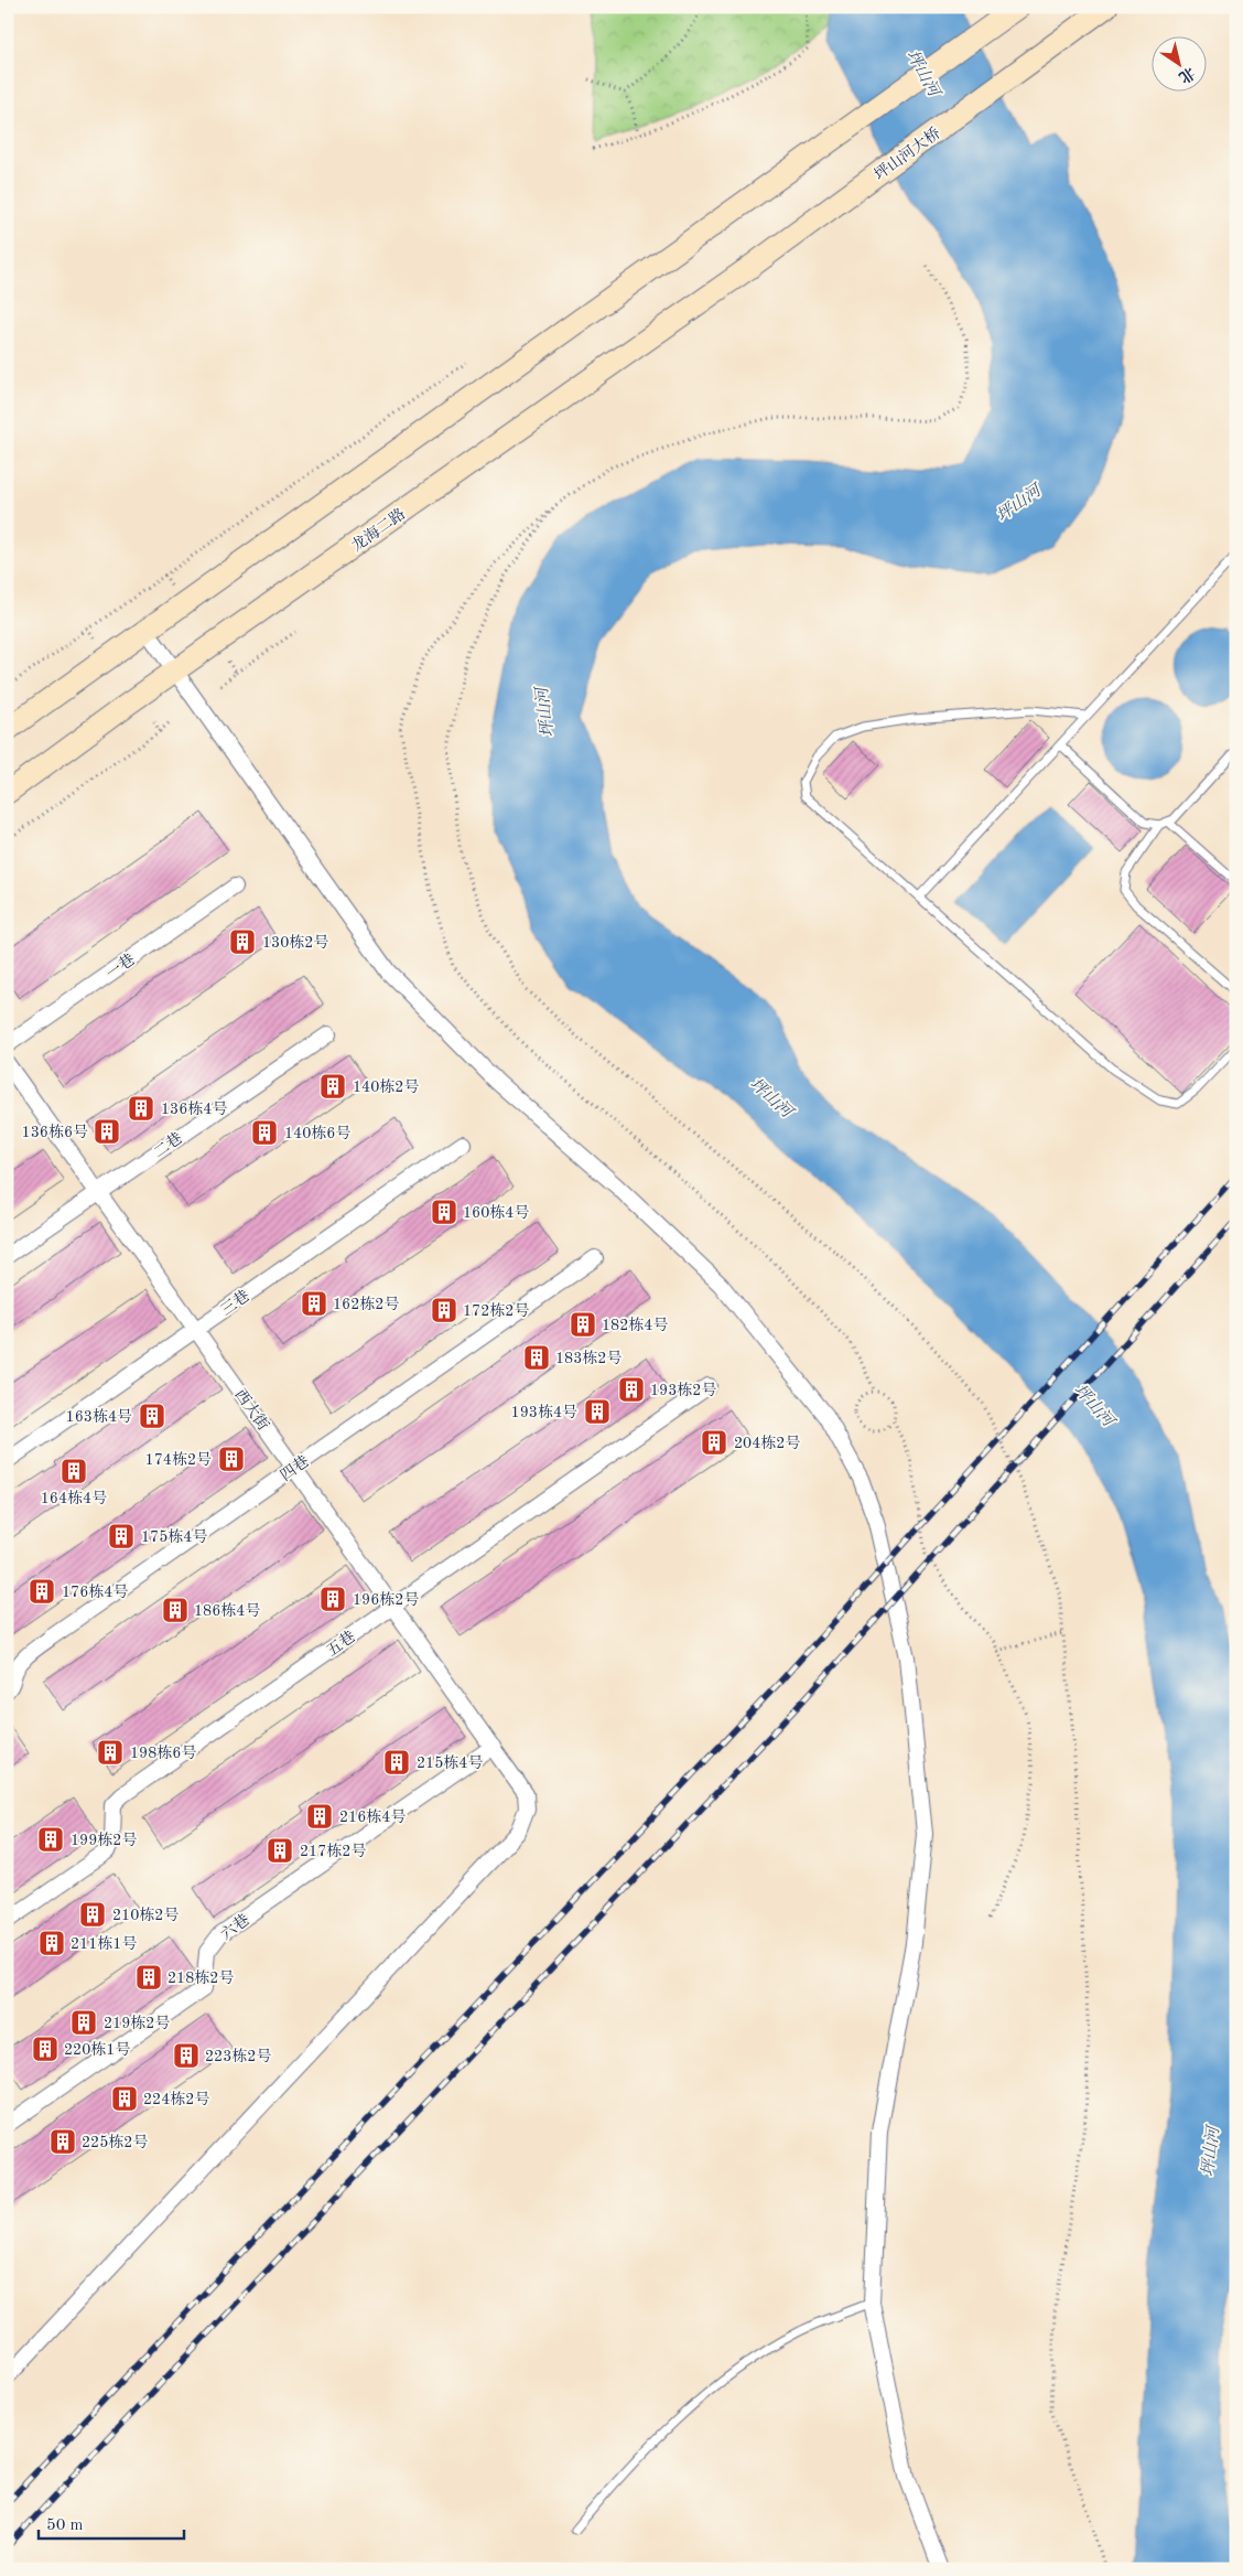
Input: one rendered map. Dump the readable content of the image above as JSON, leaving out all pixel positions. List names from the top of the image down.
{
  "streets": {
    "main road": ["坪山河大桥", "龙海二路"],
    "street": [
      "一巷",
      "二巷",
      "三巷",
      "西大街",
      "四巷",
      "五巷",
      "六巷"
    ]
  },
  "crossings": [
    ["坪山河大桥", "龙海二路"],
    ["二巷", "西大街"],
    ["三巷", "西大街"],
    ["西大街", "四巷"],
    ["西大街", "五巷"],
    ["西大街", "六巷"]
  ],
  "water": ["坪山河"],
  "places": {
    "building": [
      "130栋2号",
      "140栋2号",
      "136栋4号",
      "136栋6号",
      "140栋6号",
      "160栋4号",
      "162栋2号",
      "172栋2号",
      "182栋4号",
      "183栋2号",
      "193栋2号",
      "193栋4号",
      "163栋4号",
      "204栋2号",
      "174栋2号",
      "164栋4号",
      "175栋4号",
      "176栋4号",
      "196栋2号",
      "186栋4号",
      "198栋6号",
      "215栋4号",
      "216栋4号",
      "199栋2号",
      "217栋2号",
      "210栋2号",
      "211栋1号",
      "218栋2号",
      "219栋2号",
      "220栋1号",
      "223栋2号",
      "224栋2号",
      "225栋2号"
    ]
  },
  "scale_bar": "50 m",
  "north": "bottom right"
}
